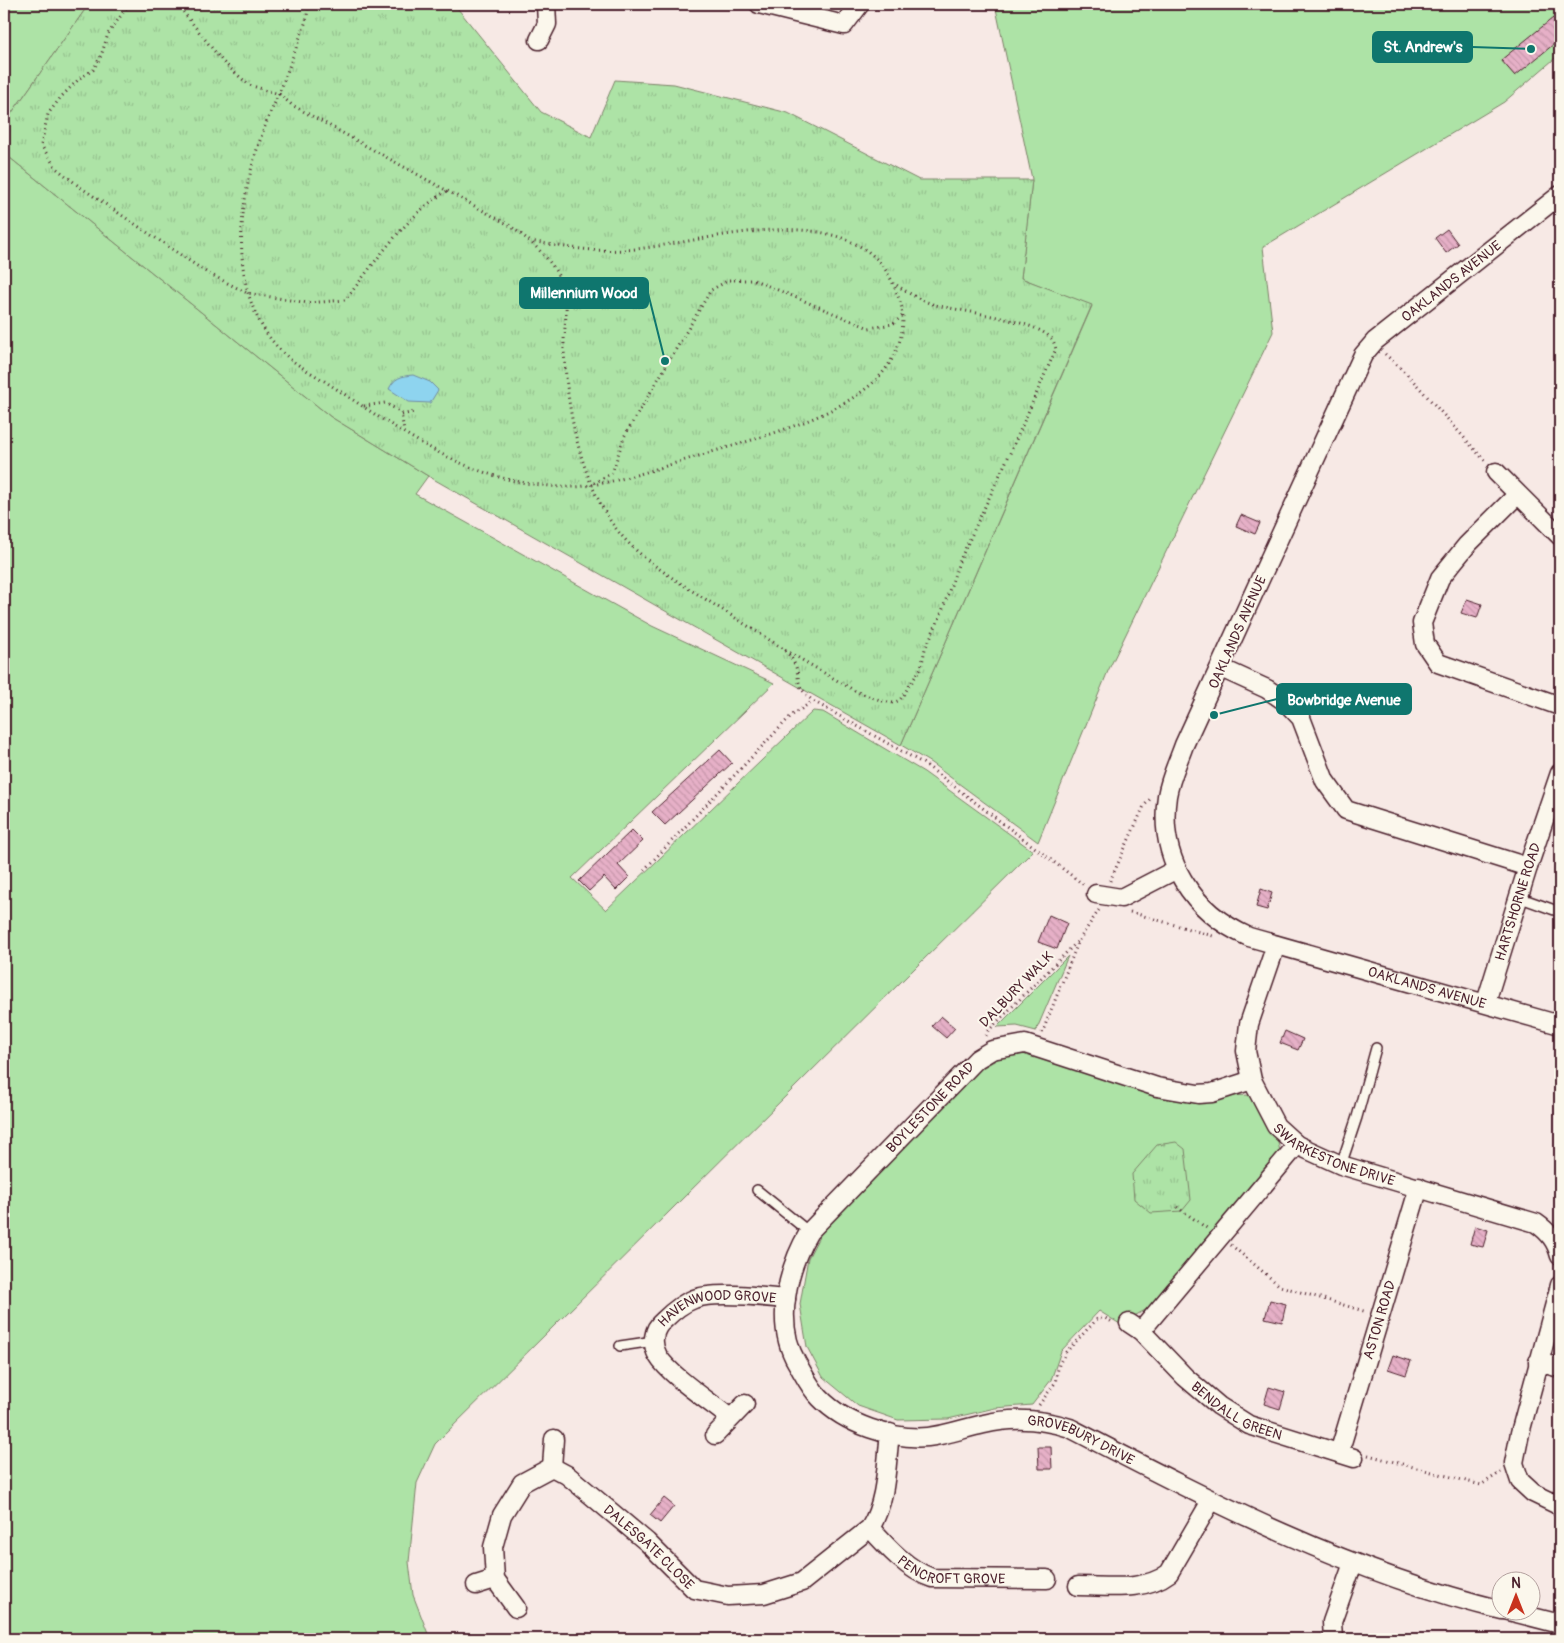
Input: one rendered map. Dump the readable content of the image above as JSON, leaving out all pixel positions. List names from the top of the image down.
{
  "streets": {
    "street": [
      "OAKLANDS AVENUE",
      "HARTSHORNE ROAD",
      "BOYLESTONE ROAD",
      "SWARKESTONE DRIVE",
      "HAVENWOOD GROVE",
      "ASTON ROAD",
      "BENDALL GREEN",
      "GROVEBURY DRIVE",
      "DALESGATE CLOSE",
      "PENCROFT GROVE"
    ],
    "path": ["DALBURY WALK"]
  },
  "crossings": [
    ["OAKLANDS AVENUE", "HARTSHORNE ROAD"],
    ["OAKLANDS AVENUE", "SWARKESTONE DRIVE"],
    ["DALBURY WALK", "BOYLESTONE ROAD"],
    ["BOYLESTONE ROAD", "SWARKESTONE DRIVE"],
    ["BOYLESTONE ROAD", "GROVEBURY DRIVE"],
    ["SWARKESTONE DRIVE", "ASTON ROAD"],
    ["HAVENWOOD GROVE", "GROVEBURY DRIVE"],
    ["ASTON ROAD", "BENDALL GREEN"],
    ["GROVEBURY DRIVE", "DALESGATE CLOSE"],
    ["DALESGATE CLOSE", "PENCROFT GROVE"]
  ],
  "places": ["St. Andrew's", "Millennium Wood", "Bowbridge Avenue"],
  "north": "top"
}
